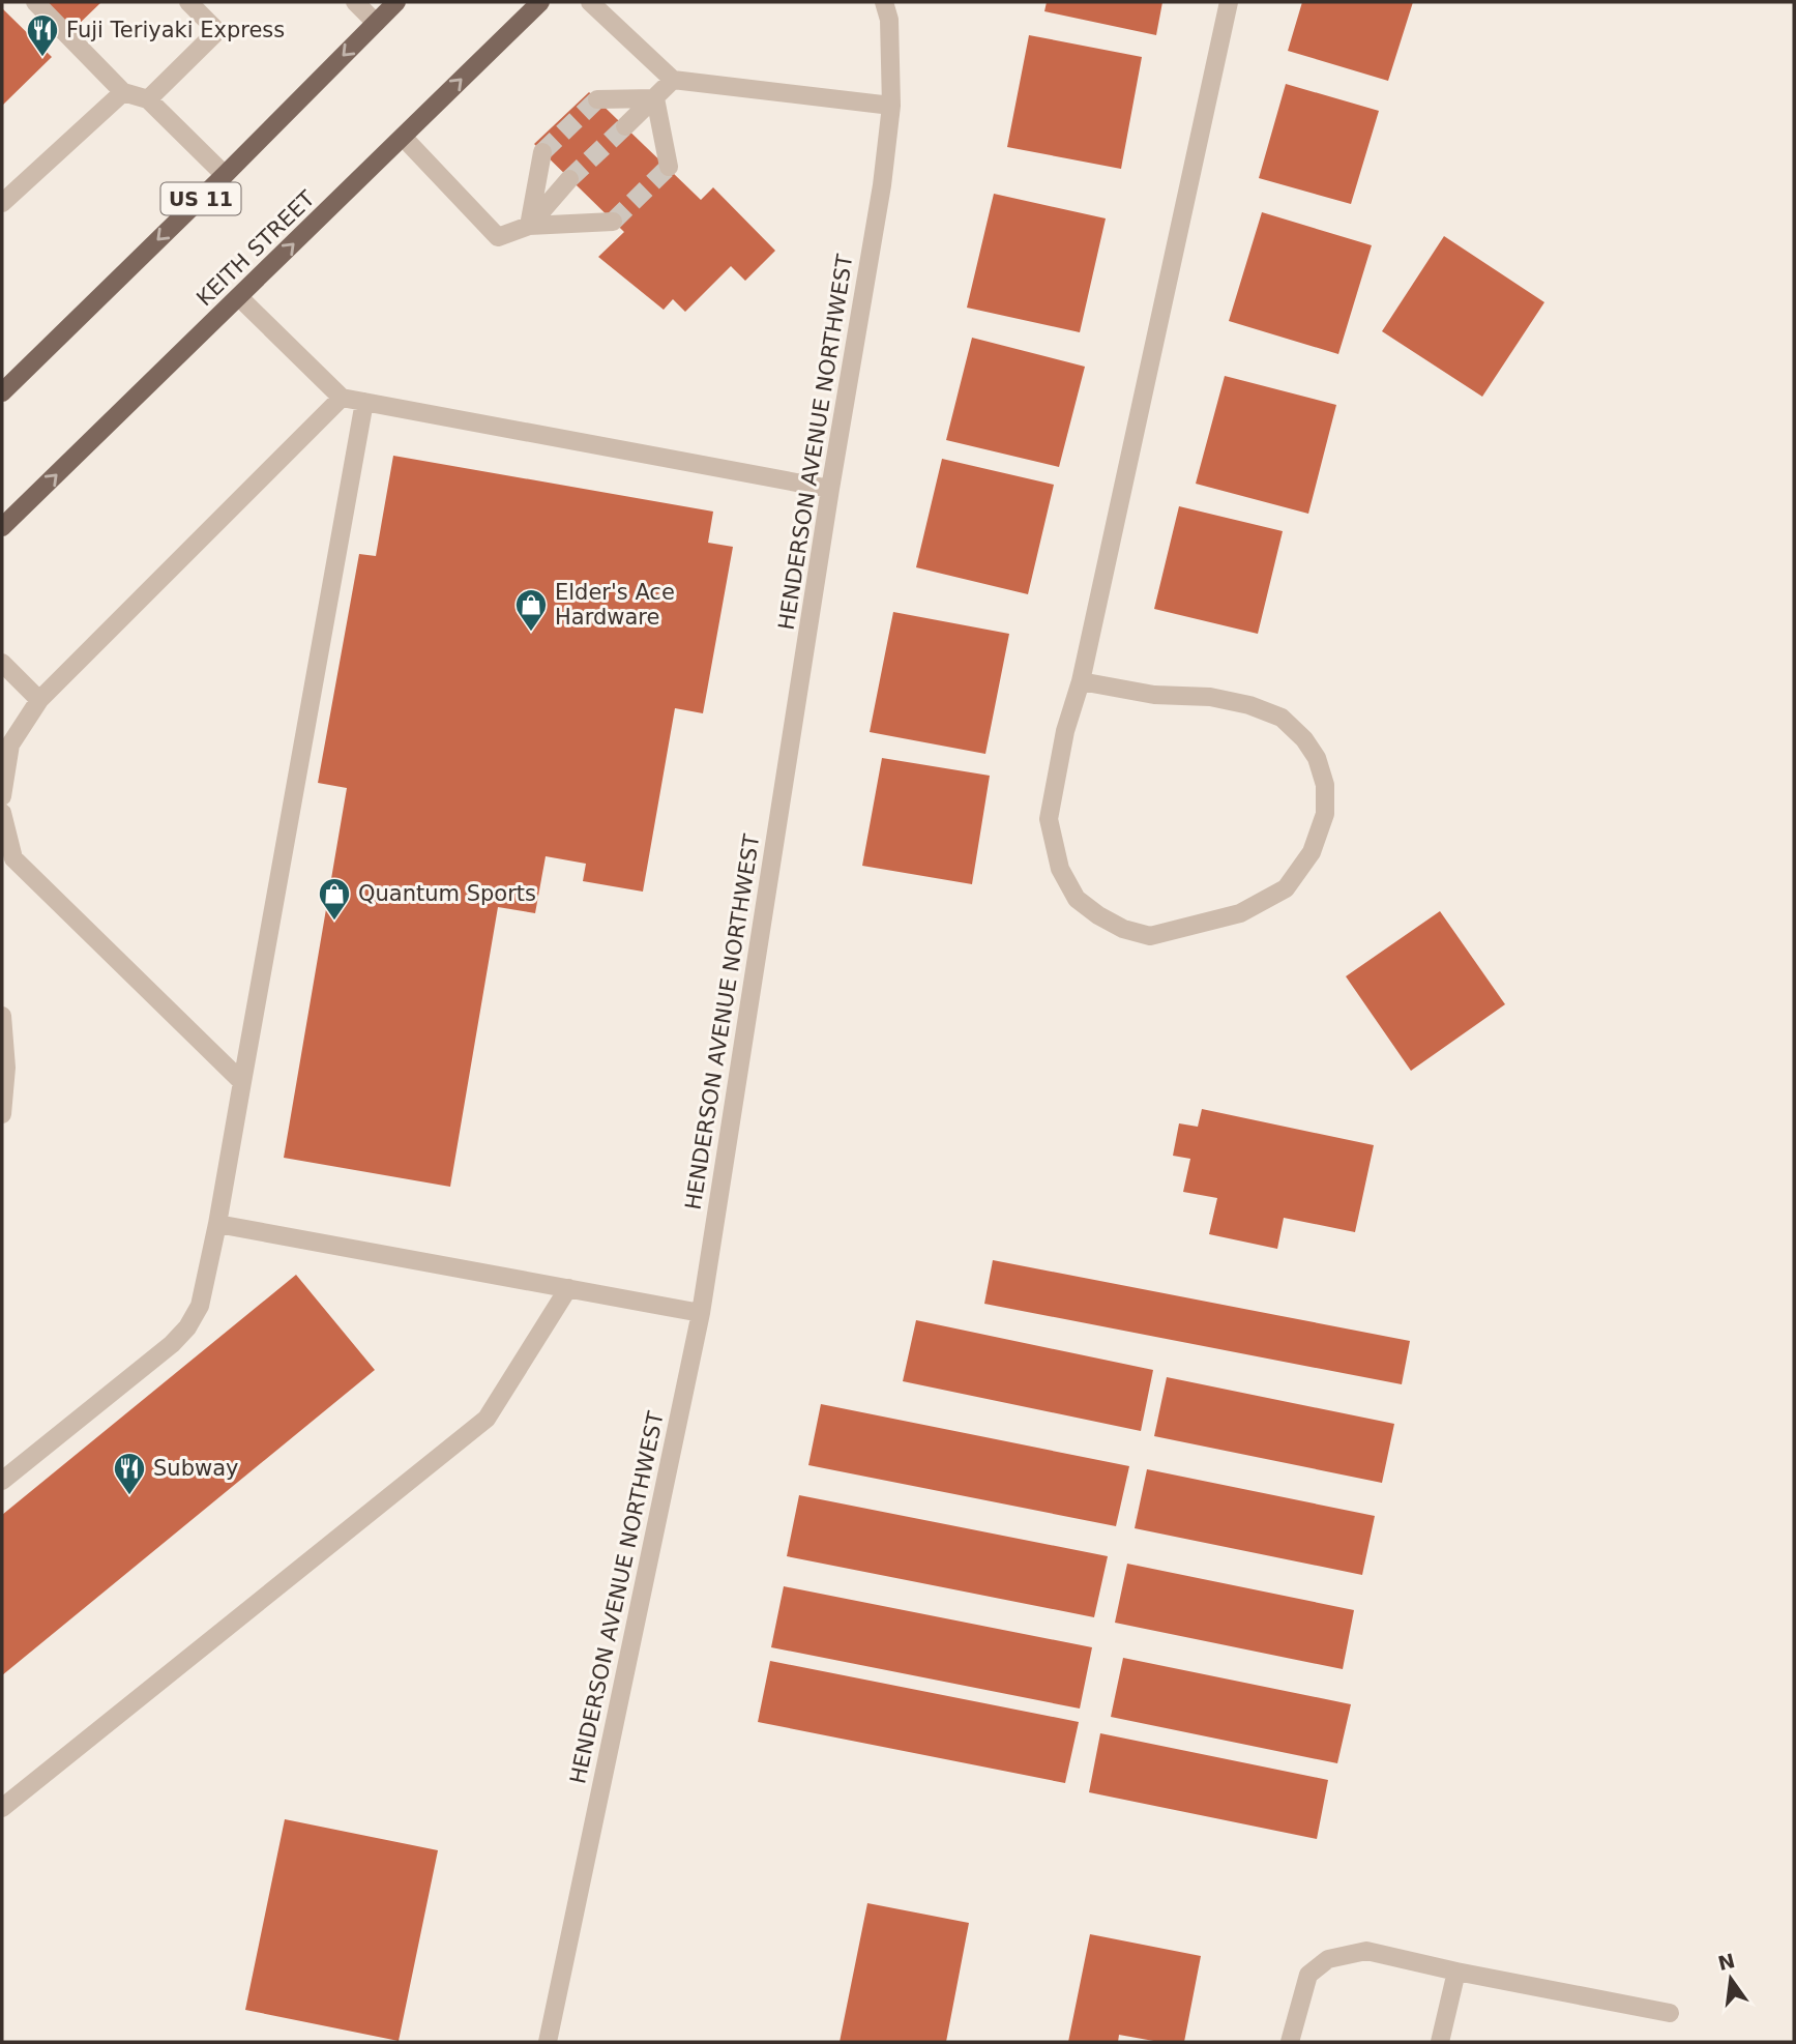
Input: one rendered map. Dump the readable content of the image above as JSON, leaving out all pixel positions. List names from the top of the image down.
{
  "streets": {
    "main road": ["US 11", "KEITH STREET"],
    "street": ["HENDERSON AVENUE NORTHWEST"]
  },
  "places": {
    "restaurant": ["Fuji Teriyaki Express", "Subway"],
    "shop": ["Elder's Ace Hardware", "Quantum Sports"]
  },
  "north": "top"
}
